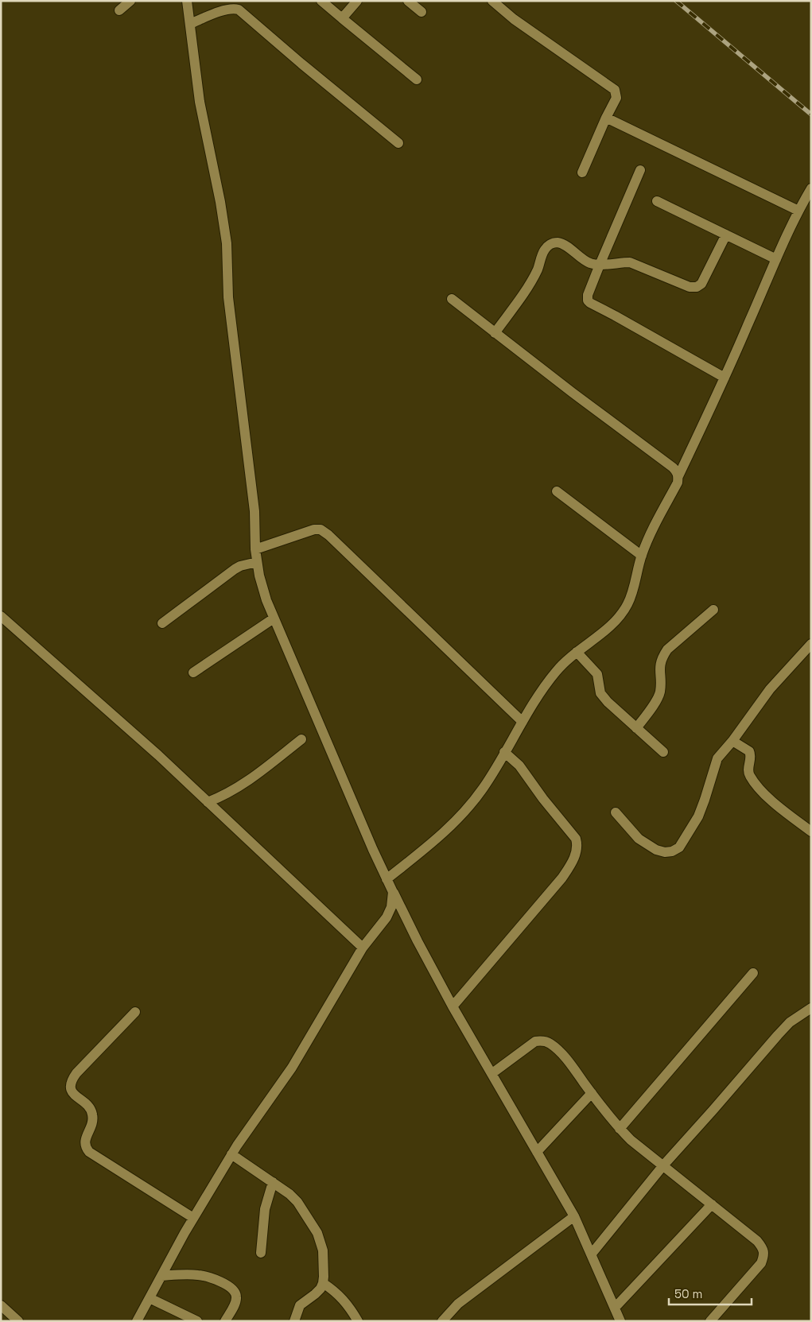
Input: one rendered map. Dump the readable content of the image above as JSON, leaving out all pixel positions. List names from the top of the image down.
{
  "scale_bar": "50 m"
}
